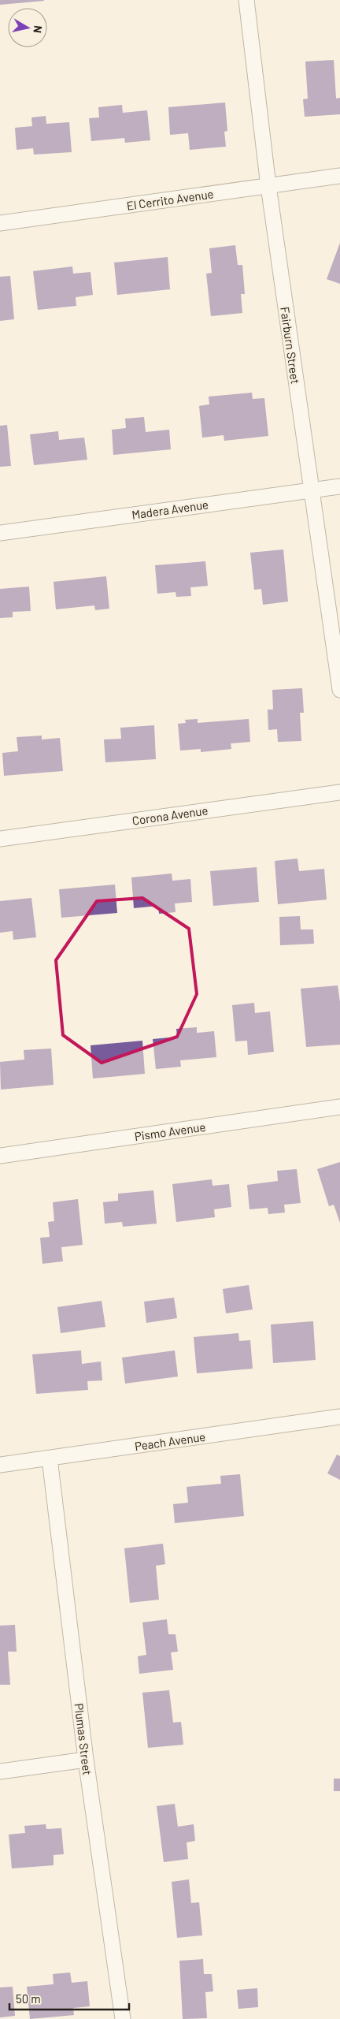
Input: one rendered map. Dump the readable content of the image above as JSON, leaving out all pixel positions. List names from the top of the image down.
{
  "streets": {
    "street": [
      "El Cerrito Avenue",
      "Fairburn Street",
      "Madera Avenue",
      "Corona Avenue",
      "Pismo Avenue",
      "Peach Avenue",
      "Plumas Street"
    ]
  },
  "crossings": [
    ["El Cerrito Avenue", "Fairburn Street"],
    ["Fairburn Street", "Madera Avenue"],
    ["Peach Avenue", "Plumas Street"]
  ],
  "scale_bar": "50 m",
  "north": "right"
}
